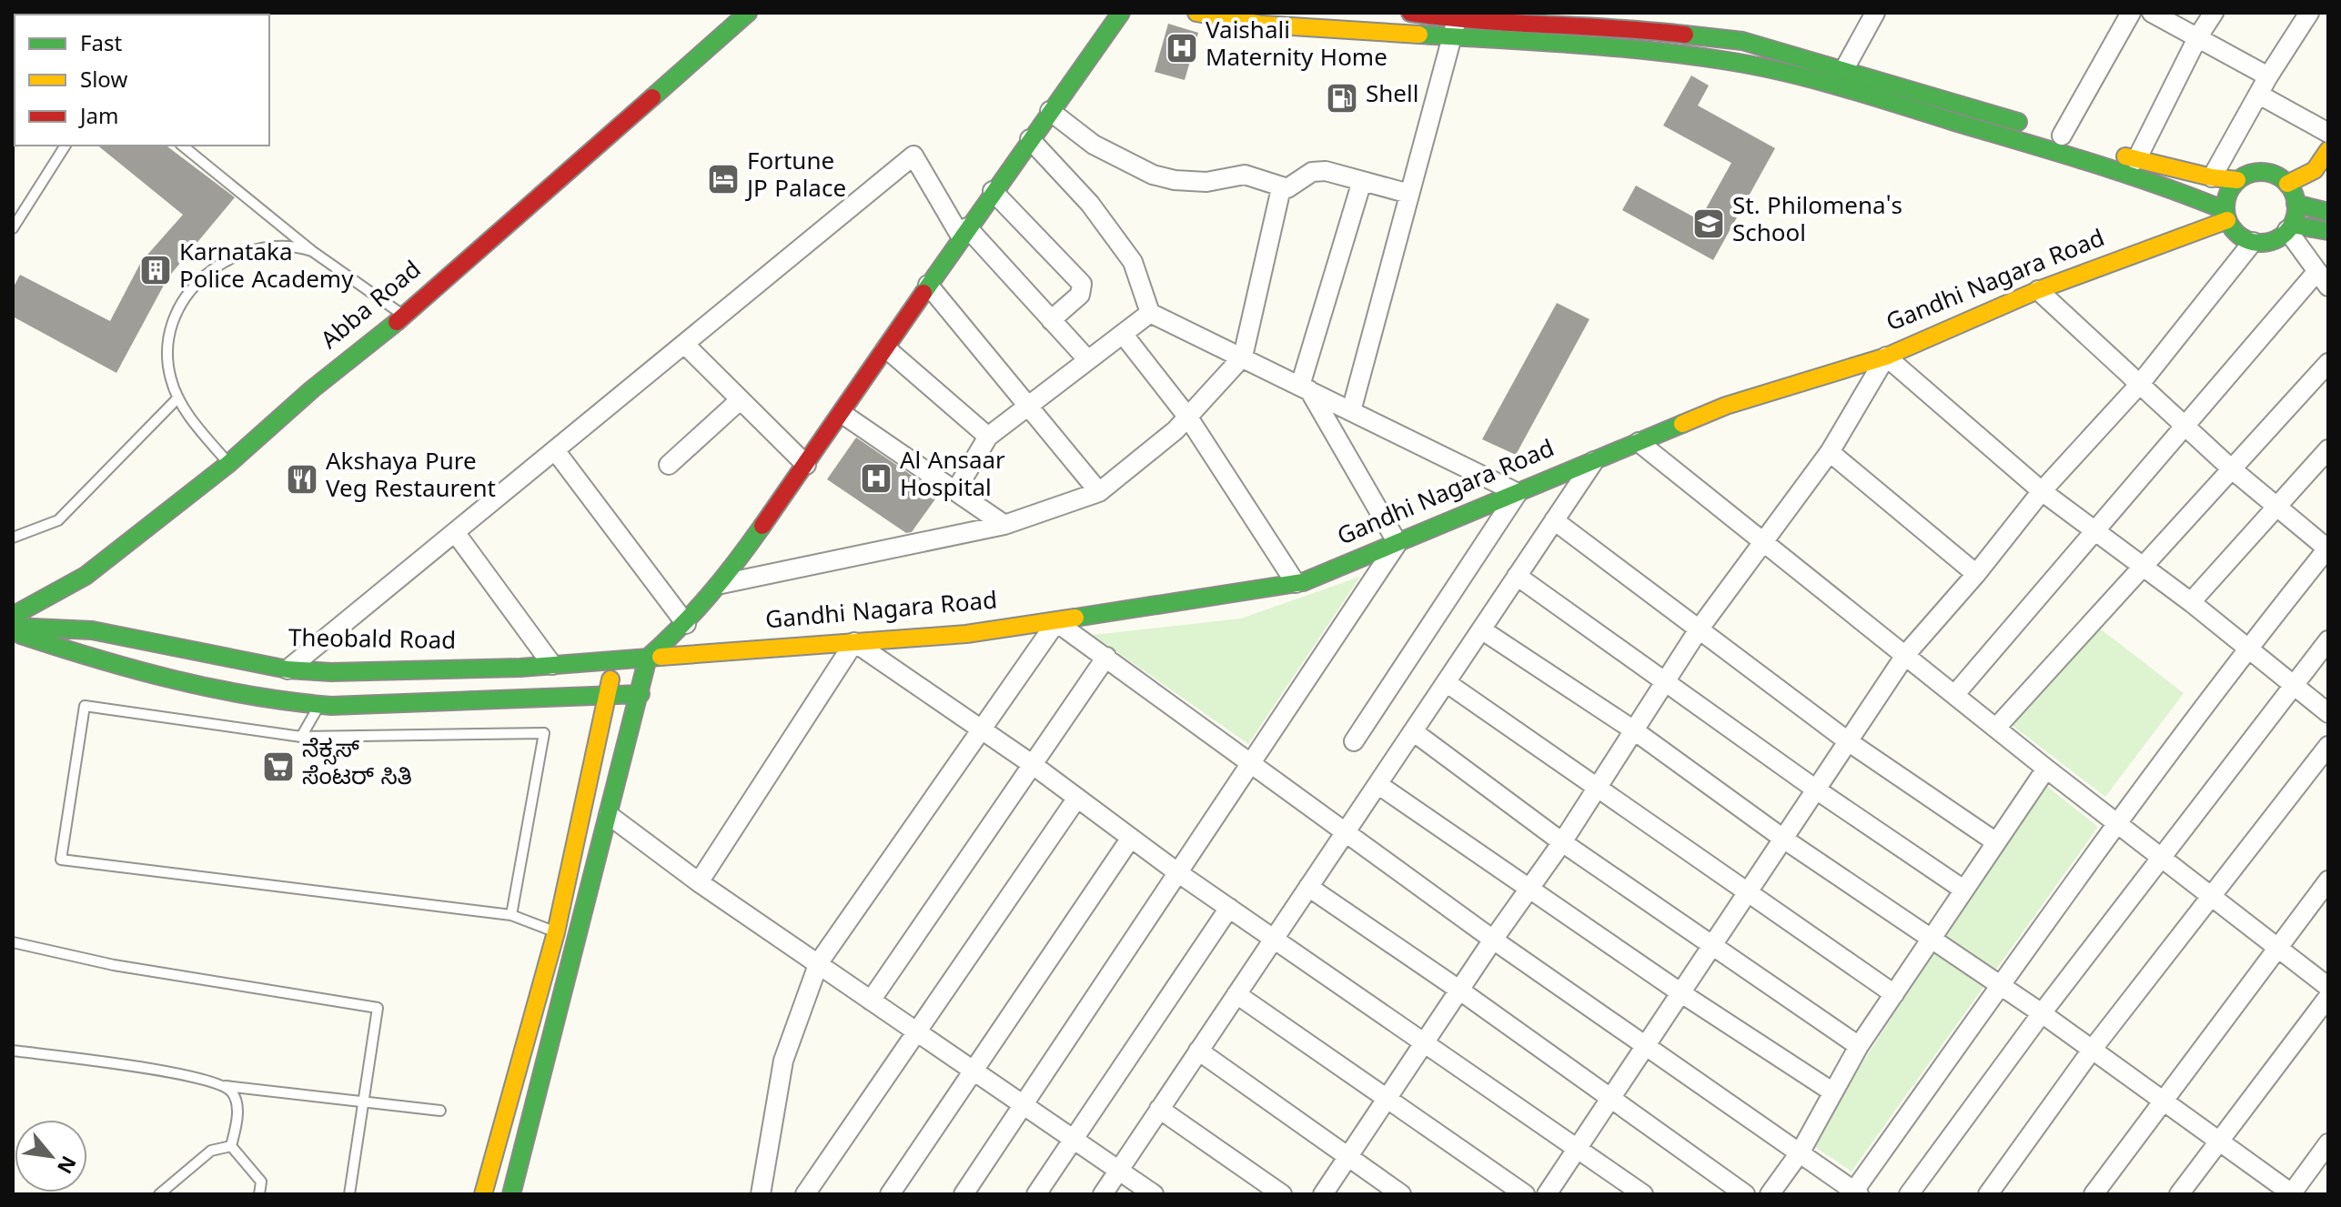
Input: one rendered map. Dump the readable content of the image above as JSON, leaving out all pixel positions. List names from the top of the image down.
{
  "streets": {
    "main road": ["Gandhi Nagara Road", "Abba Road", "Theobald Road"]
  },
  "crossings": [
    ["Gandhi Nagara Road", "Theobald Road"]
  ],
  "places": {
    "hospital": ["Vaishali Maternity Home", "Al Ansaar Hospital"],
    "fuel station": ["Shell"],
    "hotel": ["Fortune JP Palace"],
    "school or university": ["St. Philomena's School"],
    "building": ["Karnataka Police Academy"],
    "restaurant": ["Akshaya Pure Veg Restaurent"],
    "supermarket": ["ನೆಕ್ಸಸ್ ಸೆಂಟರ್ ಸಿತಿ"]
  },
  "legend": ["Fast", "Slow", "Jam"],
  "north": "bottom right"
}
